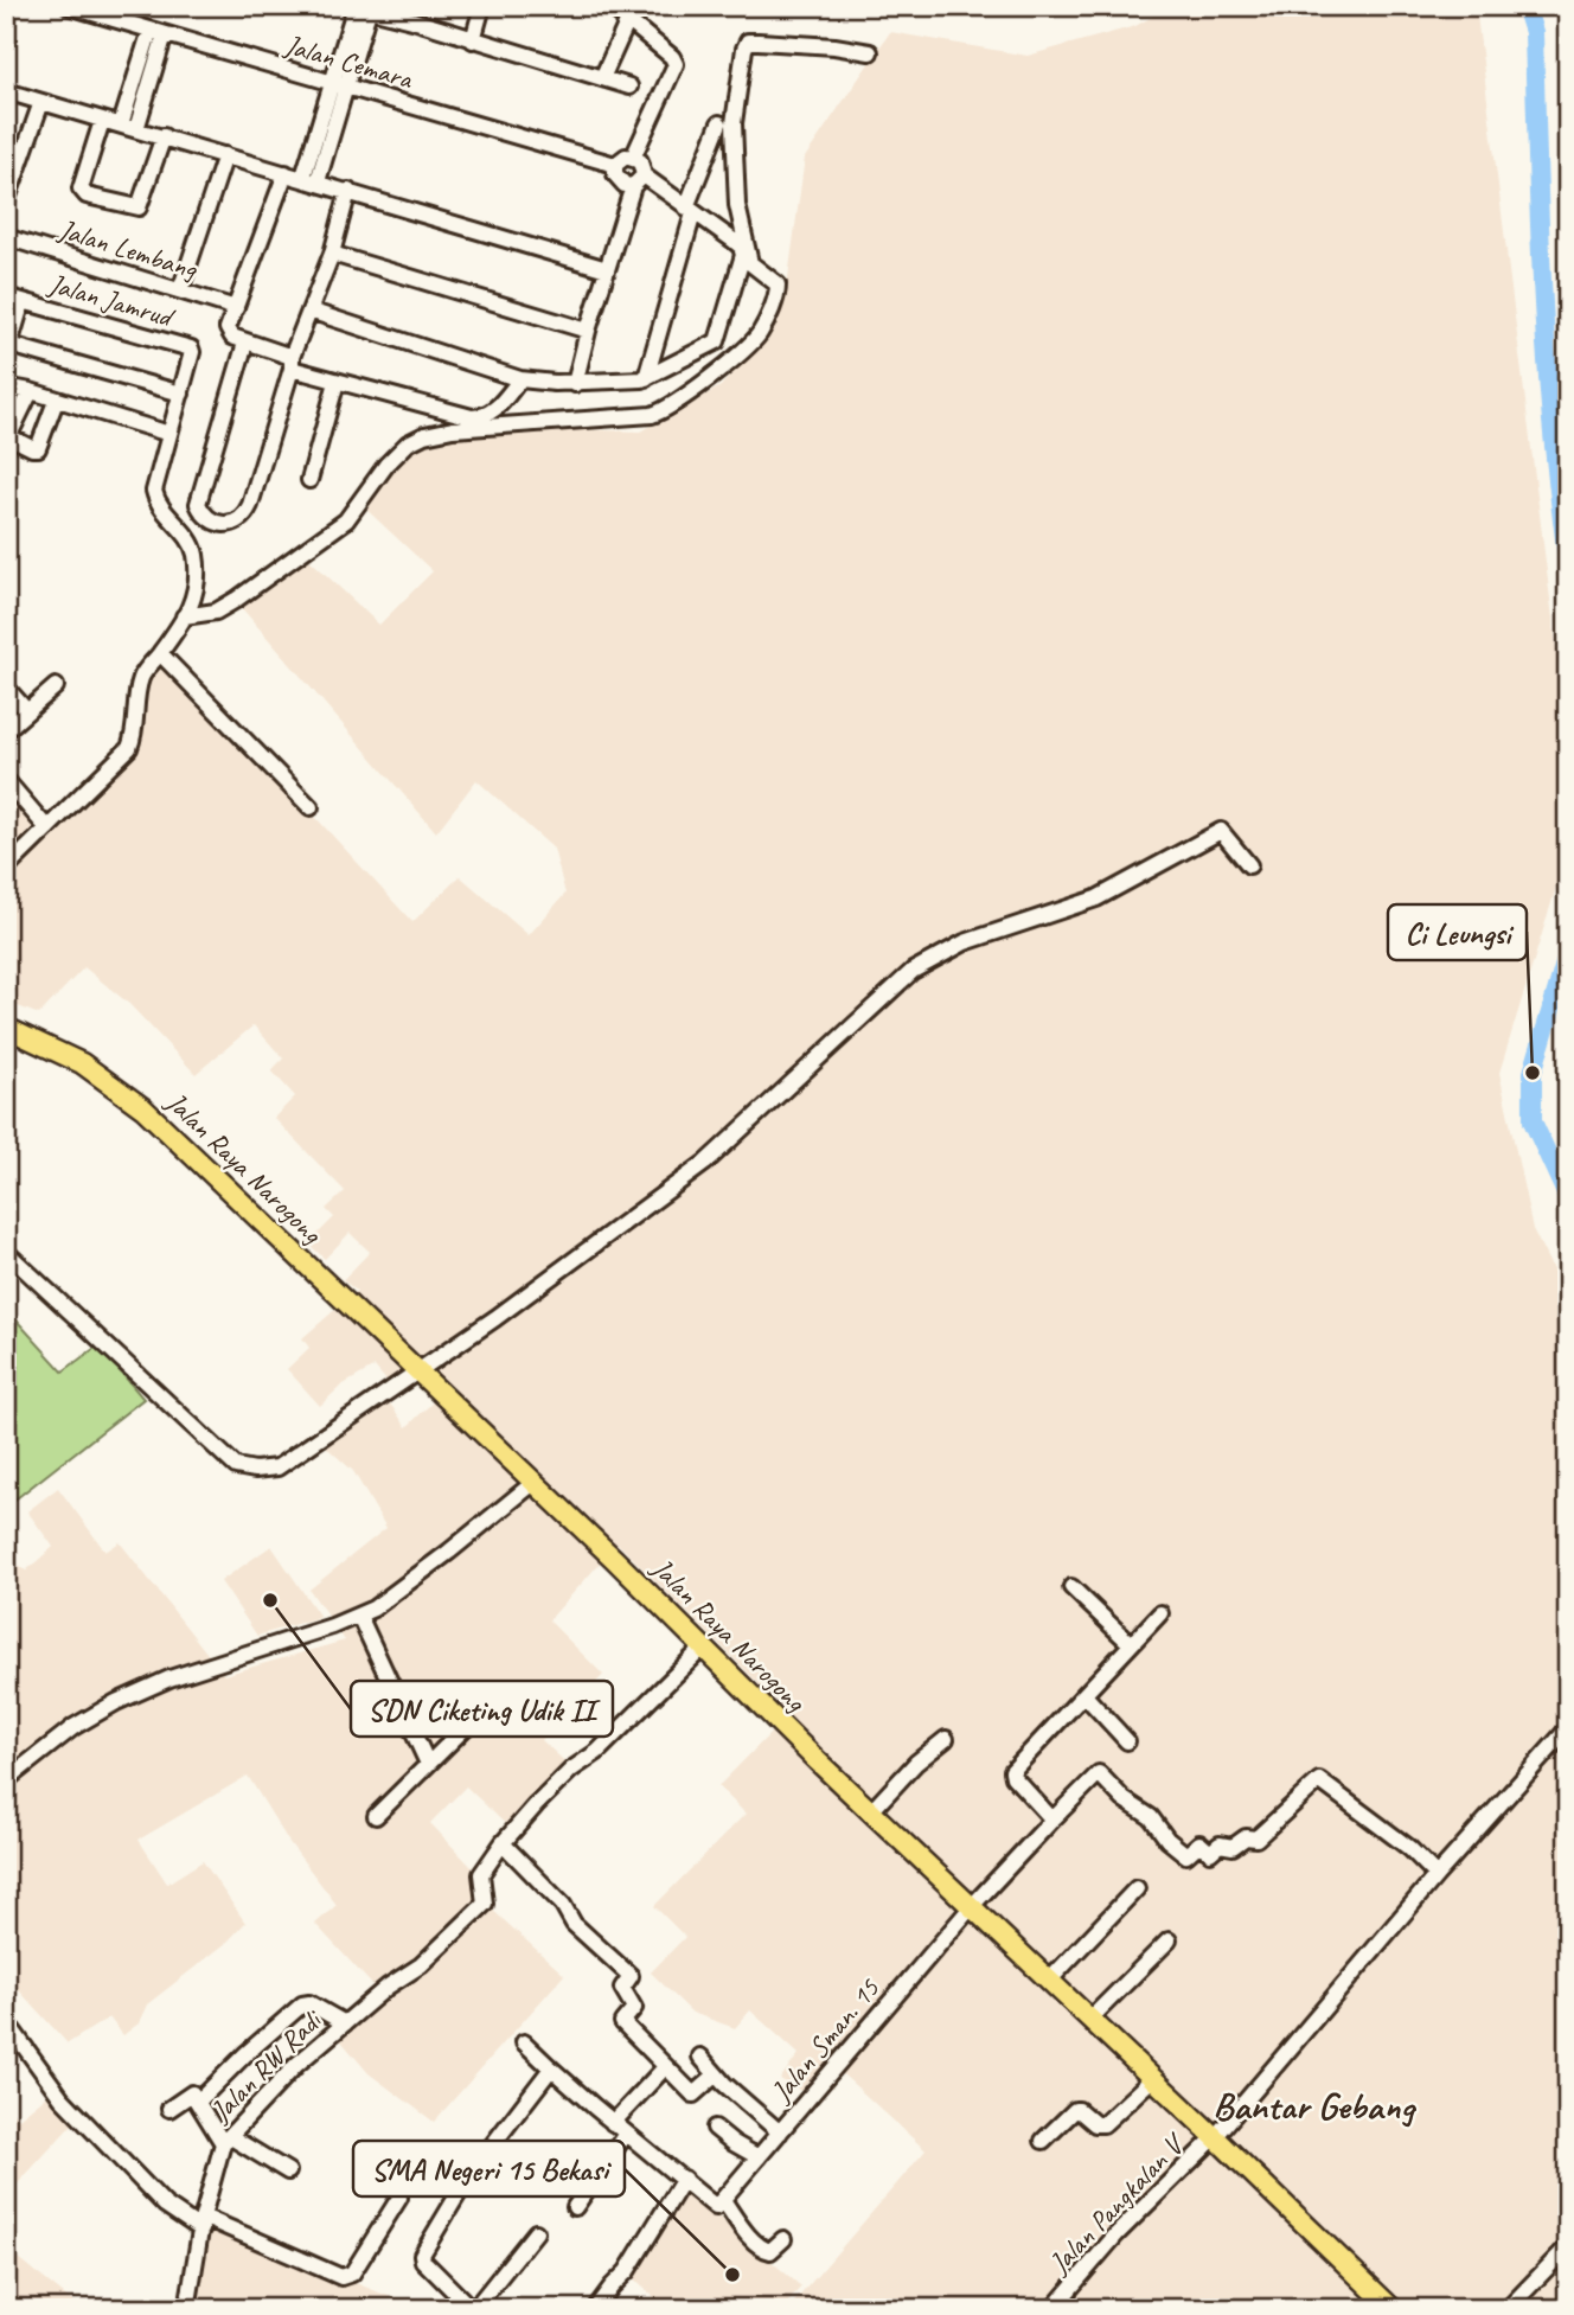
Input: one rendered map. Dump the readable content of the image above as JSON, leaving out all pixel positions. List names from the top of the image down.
{
  "streets": {
    "main road": ["Jalan Raya Narogong"],
    "street": [
      "Jalan Cemara",
      "Jalan Lembang",
      "Jalan Jamrud",
      "Jalan Sman. 15",
      "Jalan RW Radi",
      "Jalan Pangkalan V"
    ]
  },
  "crossings": [
    ["Jalan Raya Narogong", "Jalan Sman. 15"],
    ["Jalan Raya Narogong", "Jalan Pangkalan V"],
    ["Jalan Sman. 15", "Jalan Pangkalan V"]
  ],
  "districts": ["Bantar Gebang"],
  "places": ["Ci Leungsi", "SDN Ciketing Udik II", "SMA Negeri 15 Bekasi"]
}
